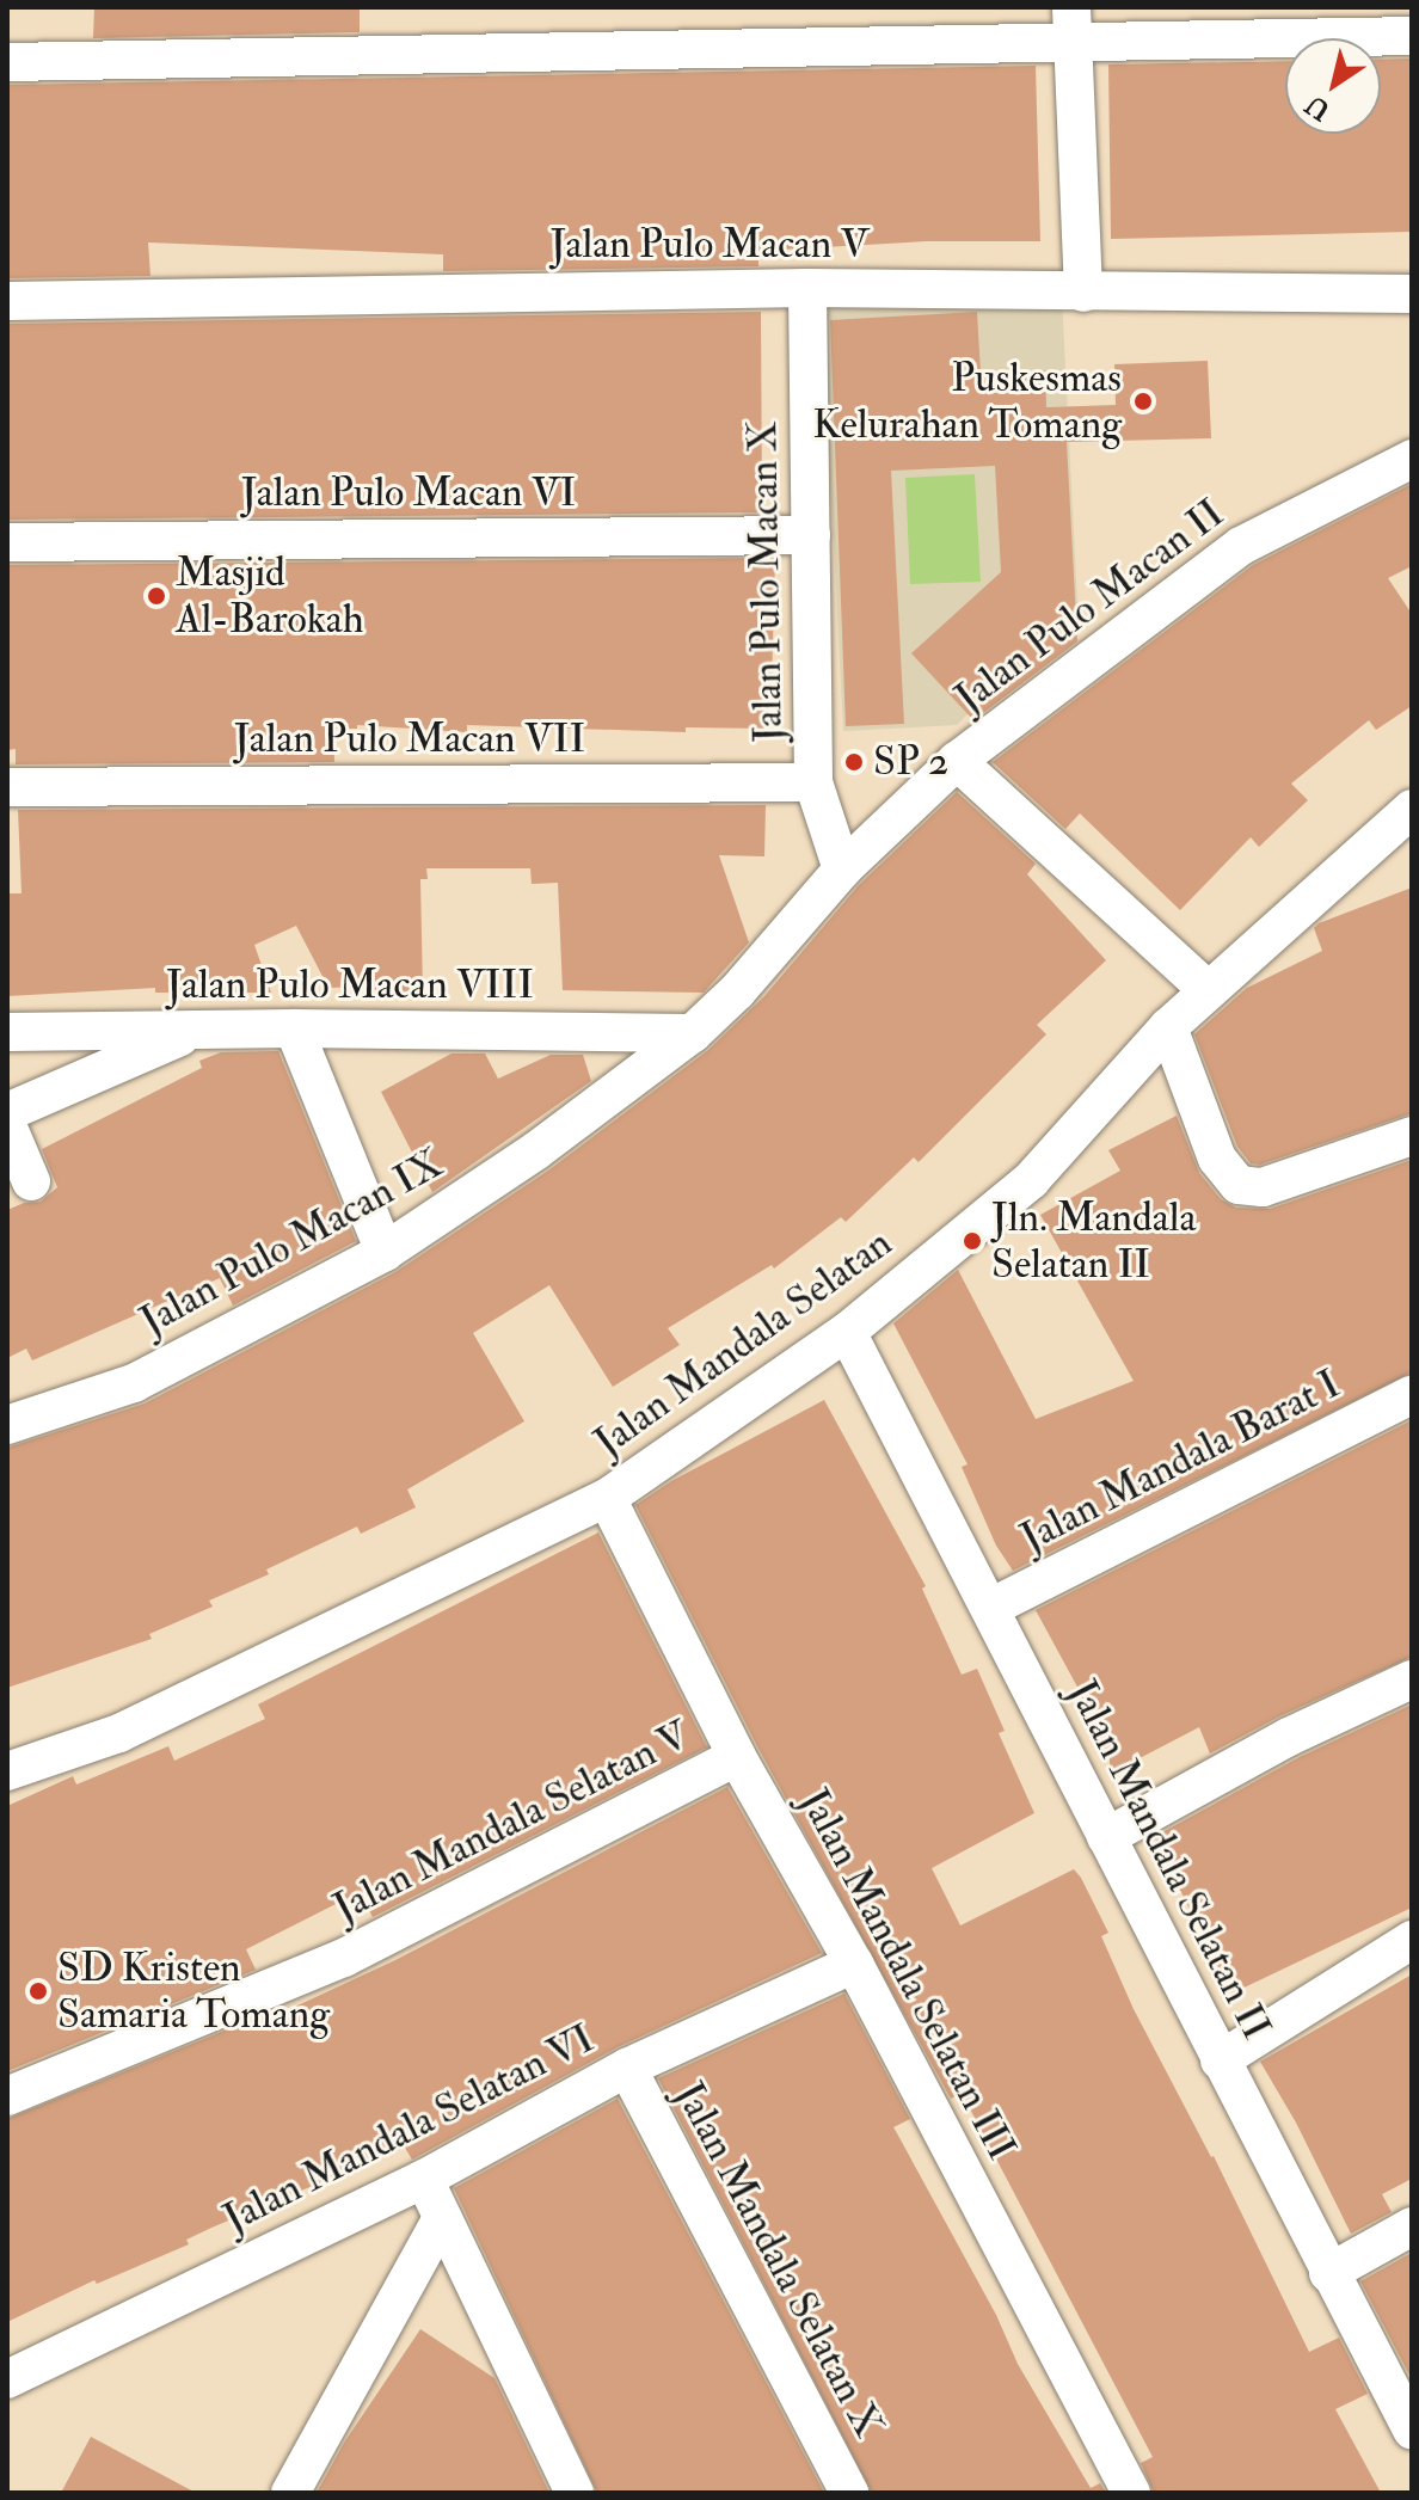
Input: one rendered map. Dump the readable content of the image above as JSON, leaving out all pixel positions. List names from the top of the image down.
{
  "streets": {
    "street": [
      "Jalan Pulo Macan V",
      "Jalan Pulo Macan VI",
      "Jalan Pulo Macan X",
      "Jalan Pulo Macan II",
      "Jalan Pulo Macan VII",
      "Jalan Pulo Macan VIII",
      "Jalan Pulo Macan IX",
      "Jalan Mandala Selatan",
      "Jalan Mandala Barat I",
      "Jalan Mandala Selatan V",
      "Jalan Mandala Selatan II",
      "Jalan Mandala Selatan III",
      "Jalan Mandala Selatan VI",
      "Jalan Mandala Selatan X"
    ]
  },
  "crossings": [
    ["Jalan Pulo Macan V", "Jalan Pulo Macan X"],
    ["Jalan Pulo Macan VI", "Jalan Pulo Macan X"],
    ["Jalan Pulo Macan X", "Jalan Pulo Macan II"],
    ["Jalan Pulo Macan X", "Jalan Pulo Macan VII"],
    ["Jalan Pulo Macan II", "Jalan Pulo Macan VIII"],
    ["Jalan Pulo Macan II", "Jalan Pulo Macan IX"],
    ["Jalan Pulo Macan VIII", "Jalan Pulo Macan IX"],
    ["Jalan Mandala Selatan", "Jalan Mandala Selatan II"],
    ["Jalan Mandala Selatan", "Jalan Mandala Selatan III"],
    ["Jalan Mandala Barat I", "Jalan Mandala Selatan II"],
    ["Jalan Mandala Selatan V", "Jalan Mandala Selatan III"],
    ["Jalan Mandala Selatan III", "Jalan Mandala Selatan VI"],
    ["Jalan Mandala Selatan VI", "Jalan Mandala Selatan X"]
  ],
  "places": [
    "Puskesmas Kelurahan Tomang",
    "Masjid Al-Barokah",
    "SP 2",
    "Jln. Mandala Selatan II",
    "SD Kristen Samaria Tomang"
  ],
  "north": "bottom left"
}
